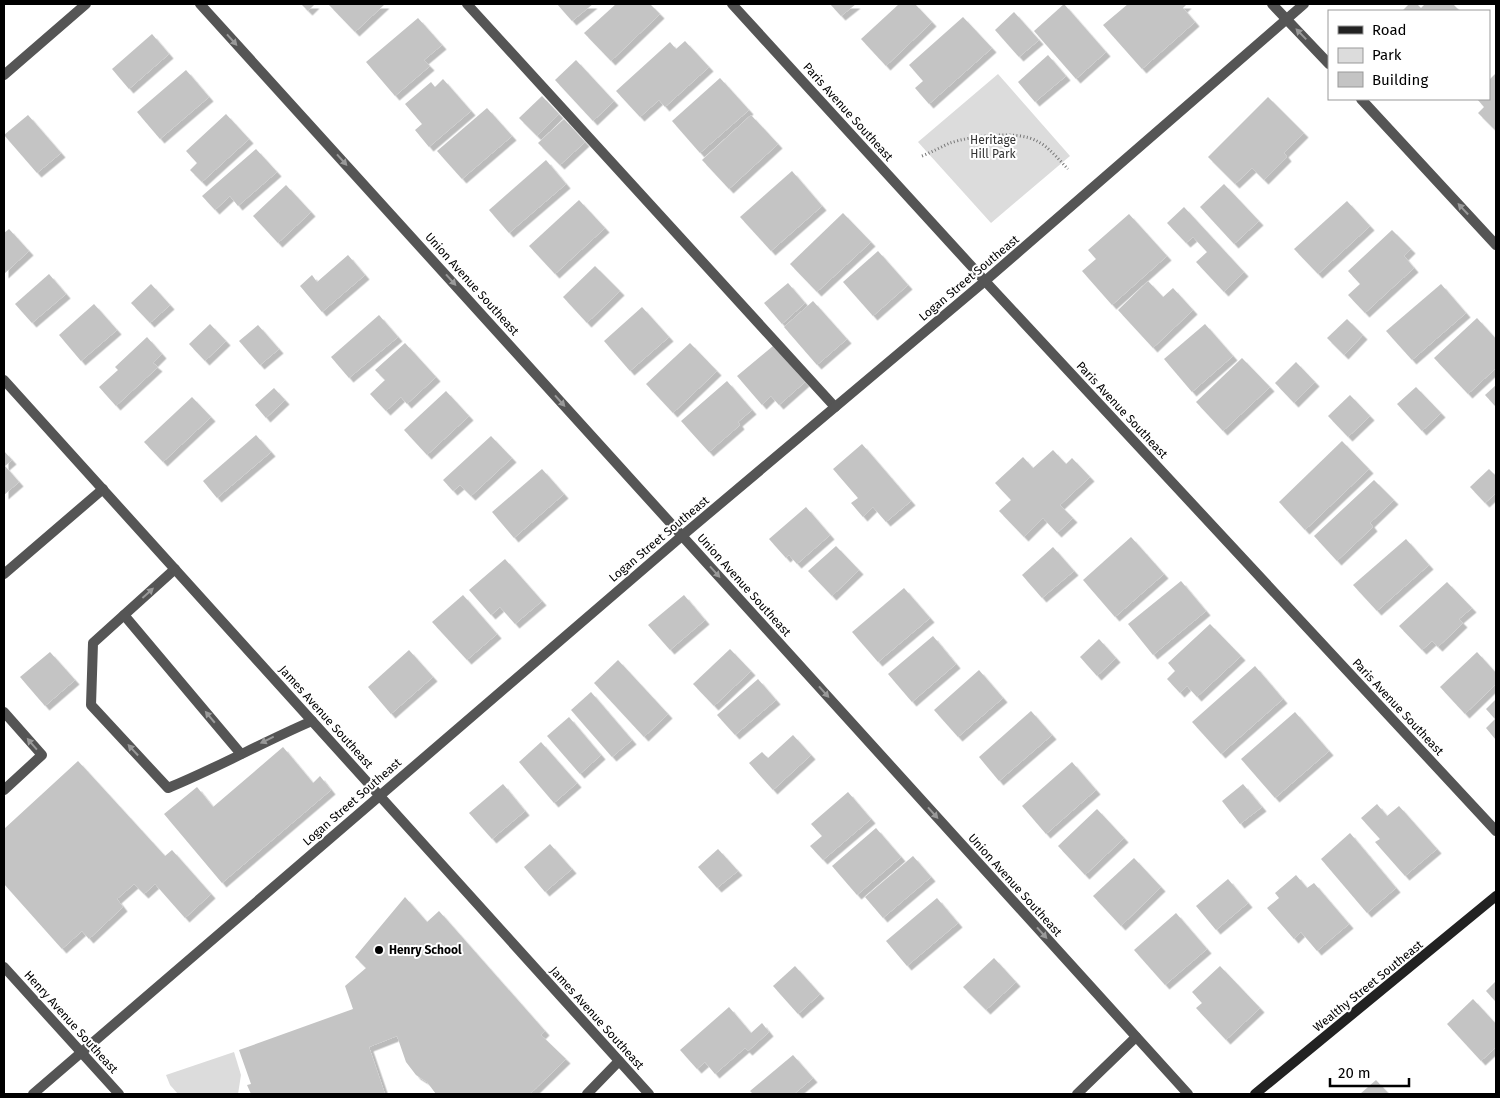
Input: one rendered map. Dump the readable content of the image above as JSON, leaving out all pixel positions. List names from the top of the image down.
{
  "streets": {
    "main road": ["Wealthy Street Southeast"],
    "street": [
      "Paris Avenue Southeast",
      "Logan Street Southeast",
      "Union Avenue Southeast",
      "James Avenue Southeast",
      "Henry Avenue Southeast"
    ]
  },
  "crossings": [
    ["Paris Avenue Southeast", "Logan Street Southeast"],
    ["Logan Street Southeast", "Union Avenue Southeast"],
    ["Logan Street Southeast", "James Avenue Southeast"],
    ["Logan Street Southeast", "Henry Avenue Southeast"]
  ],
  "one_way": ["Union Avenue Southeast"],
  "parks": ["Heritage Hill Park"],
  "places": ["Henry School"],
  "legend": ["Road", "Park", "Building"],
  "scale_bar": "20 m"
}
